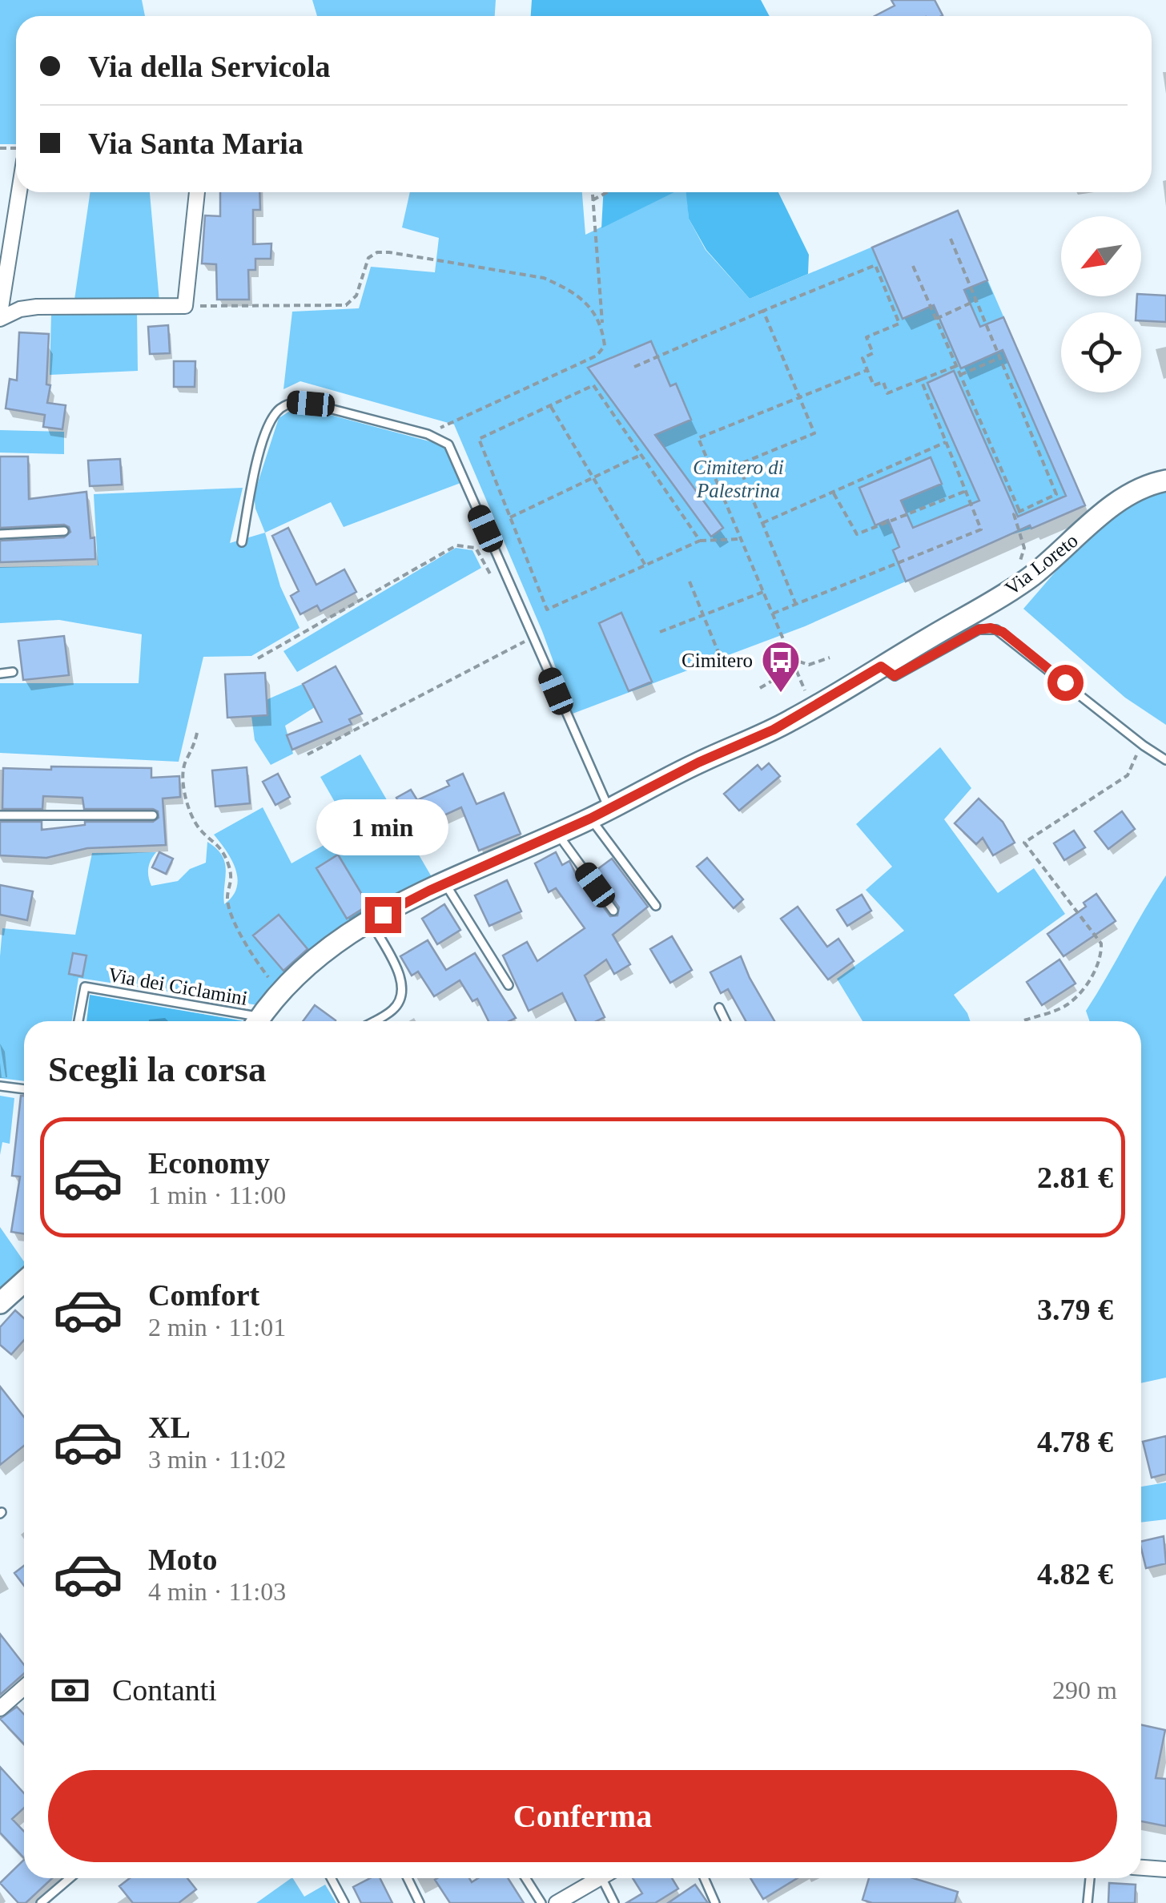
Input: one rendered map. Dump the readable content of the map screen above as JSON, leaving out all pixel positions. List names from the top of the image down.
{
  "streets": {
    "street": ["Via Loreto"],
    "lane": ["Via dei Ciclamini"]
  },
  "parks": ["Cimitero di Palestrina"],
  "places": {
    "bus stop": ["Cimitero"]
  },
  "north": "bottom left",
  "page": {
    "banner": ["Via della Servicola", "Via Santa Maria"],
    "bubble": "1 min",
    "heading": "Scegli la corsa",
    "list": [
      {
        "name": "Economy",
        "note": "1 min · 11:00",
        "value": "2.81 €"
      },
      {
        "name": "Comfort",
        "note": "2 min · 11:01",
        "value": "3.79 €"
      },
      {
        "name": "XL",
        "note": "3 min · 11:02",
        "value": "4.78 €"
      },
      {
        "name": "Moto",
        "note": "4 min · 11:03",
        "value": "4.82 €"
      }
    ],
    "pay": ["Contanti", "290 m"],
    "buttons": "Conferma"
  }
}
